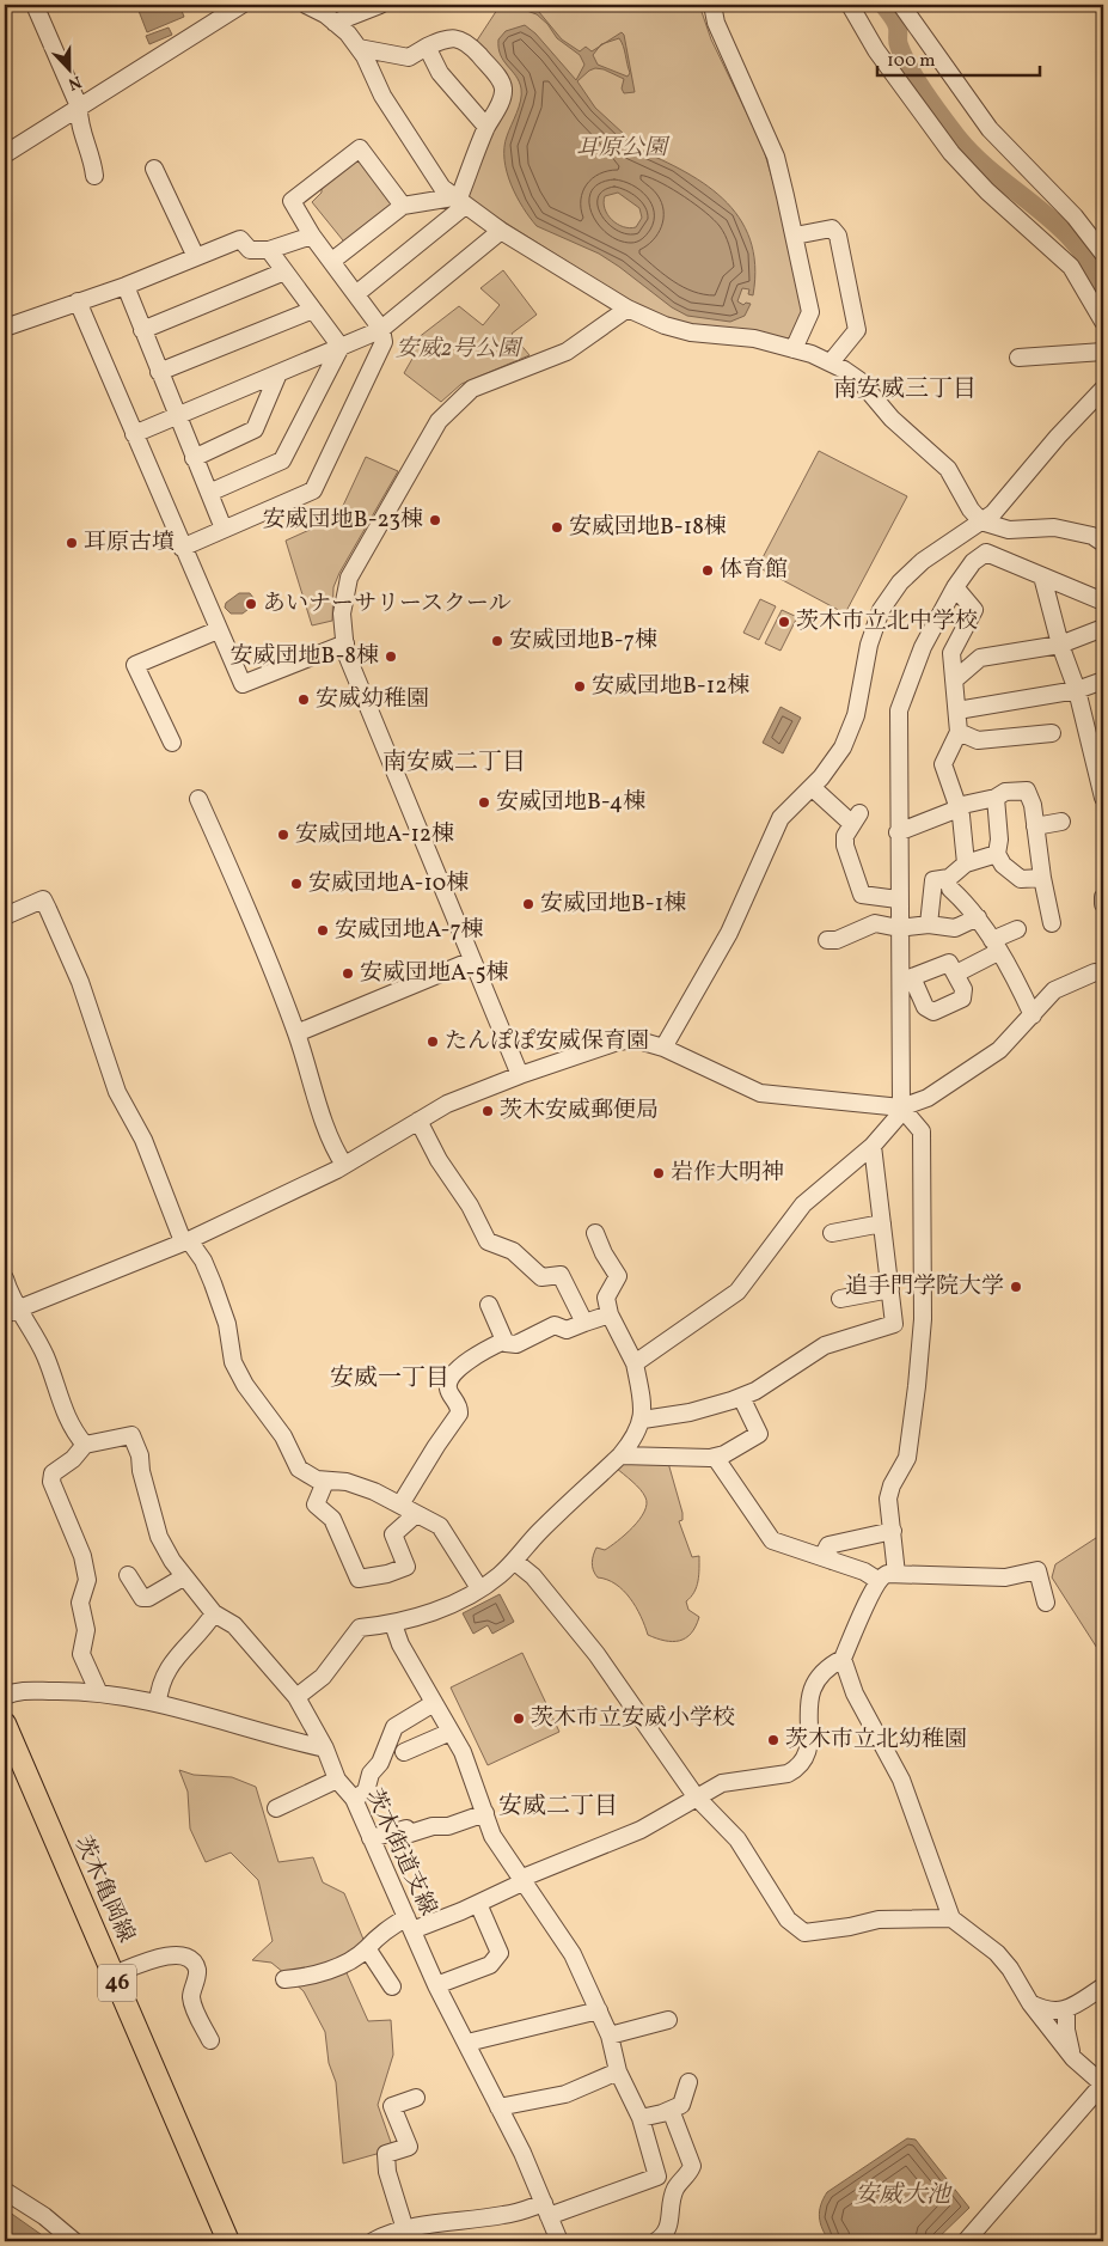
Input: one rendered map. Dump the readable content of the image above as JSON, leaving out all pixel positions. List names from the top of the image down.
{
  "streets": {
    "main road": ["茨木亀岡線", "46"],
    "street": ["茨木街道支線"]
  },
  "districts": [
    "南安威三丁目",
    "南安威二丁目",
    "安威一丁目",
    "安威二丁目"
  ],
  "water": ["安威大池"],
  "parks": ["耳原公園", "安威2号公園"],
  "places": [
    "安威団地B-23棟",
    "安威団地B-18棟",
    "耳原古墳",
    "体育館",
    "あいナーサリースクール",
    "茨木市立北中学校",
    "安威団地B-7棟",
    "安威団地B-8棟",
    "安威団地B-12棟",
    "安威幼稚園",
    "安威団地B-4棟",
    "安威団地A-12棟",
    "安威団地A-10棟",
    "安威団地B-1棟",
    "安威団地A-7棟",
    "安威団地A-5棟",
    "たんぽぽ安威保育園",
    "茨木安威郵便局",
    "岩作大明神",
    "追手門学院大学",
    "茨木市立安威小学校",
    "茨木市立北幼稚園"
  ],
  "scale_bar": "100 m",
  "north": "bottom"
}
